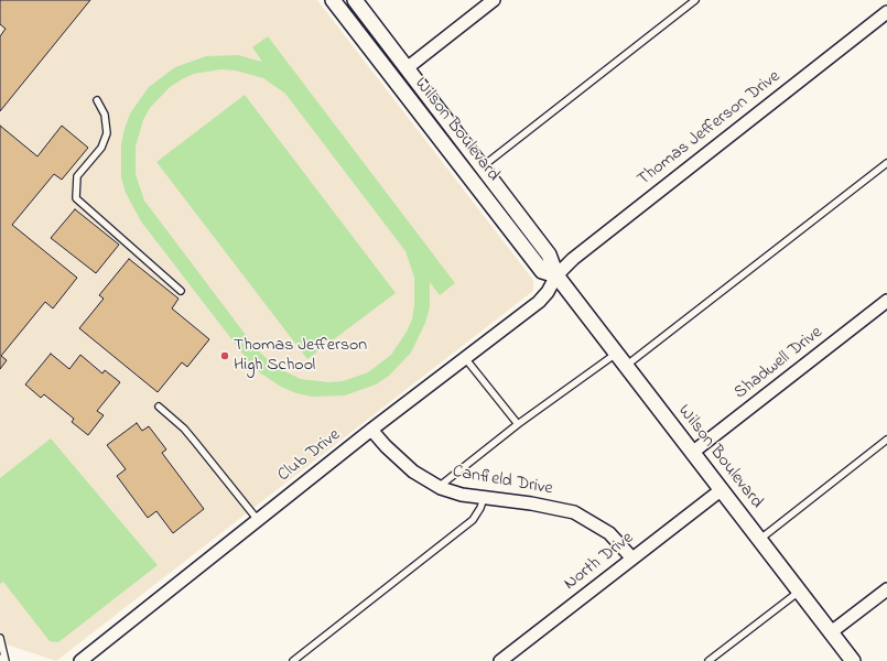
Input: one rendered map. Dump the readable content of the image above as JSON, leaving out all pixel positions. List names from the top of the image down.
{
  "streets": {
    "street": [
      "Thomas Jefferson Drive",
      "Wilson Boulevard",
      "Shadwell Drive",
      "Club Drive",
      "Canfield Drive",
      "North Drive"
    ]
  },
  "crossings": [
    ["Thomas Jefferson Drive", "Wilson Boulevard"],
    ["Thomas Jefferson Drive", "Club Drive"],
    ["Wilson Boulevard", "Shadwell Drive"],
    ["Wilson Boulevard", "Club Drive"],
    ["Wilson Boulevard", "North Drive"],
    ["Club Drive", "Canfield Drive"],
    ["Canfield Drive", "North Drive"]
  ],
  "places": ["Thomas Jefferson High School"]
}
